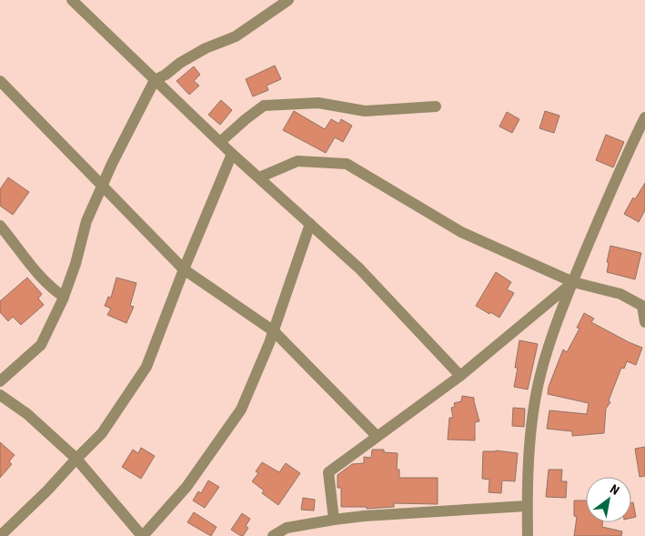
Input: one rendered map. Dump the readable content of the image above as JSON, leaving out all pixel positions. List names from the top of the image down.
{
  "north": "top right"
}
